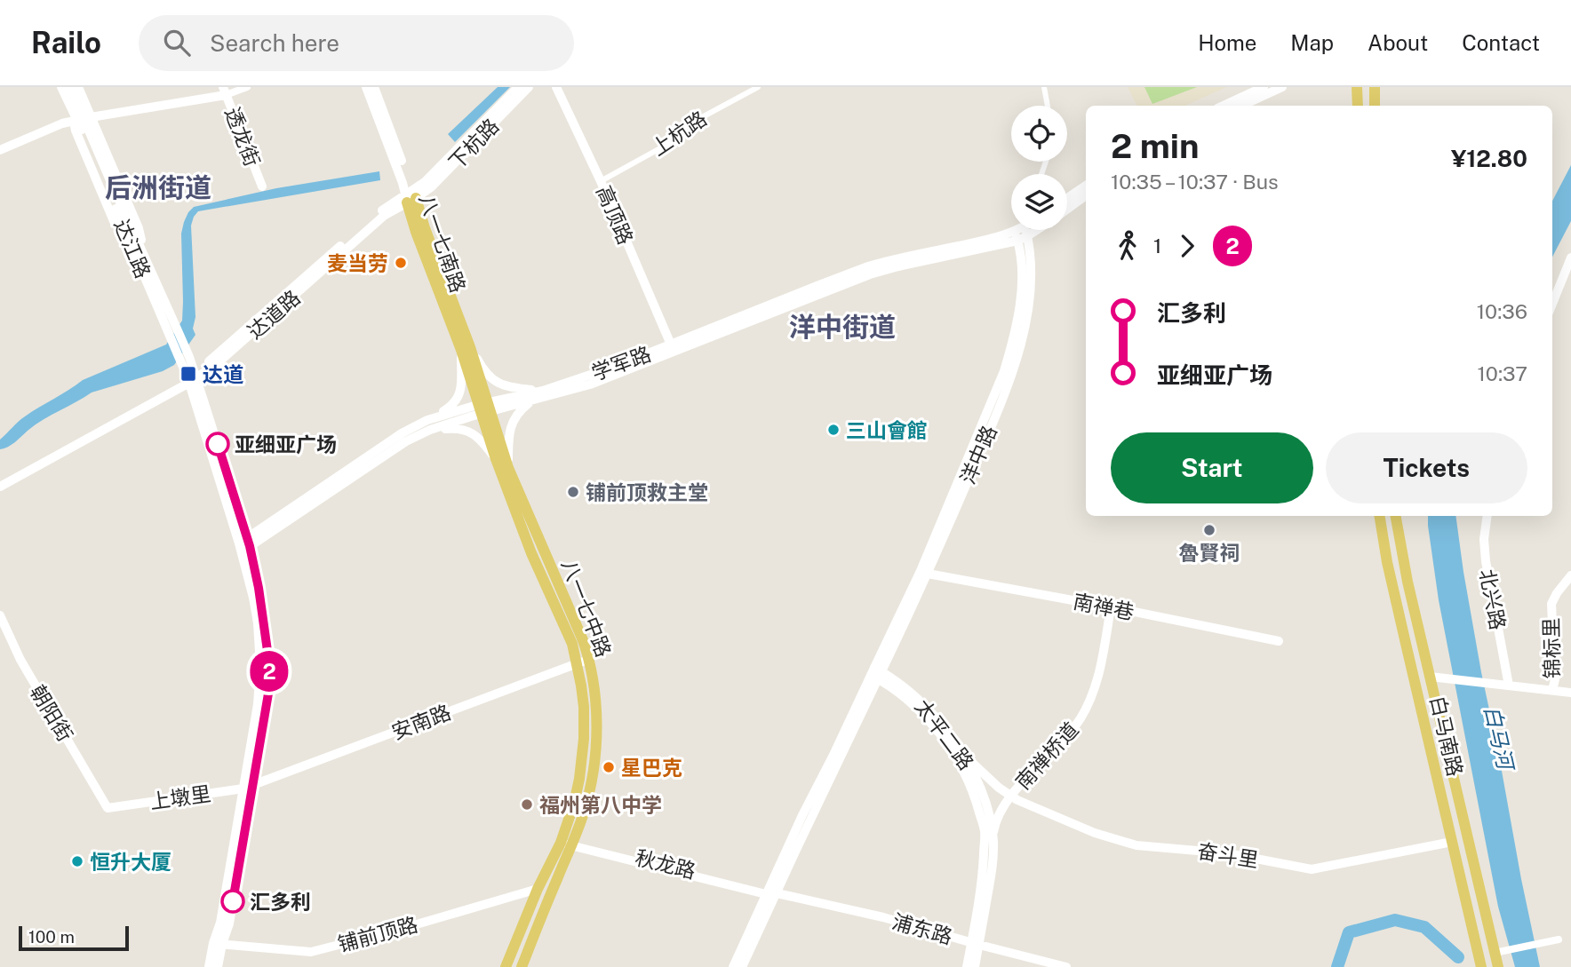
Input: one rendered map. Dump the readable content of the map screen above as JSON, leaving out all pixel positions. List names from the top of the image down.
{
  "streets": {
    "main road": [
      "下杭路",
      "八一七南路",
      "达江路",
      "达道路",
      "学军路",
      "洋中路",
      "八一七中路",
      "白马南路"
    ],
    "street": [
      "上杭路",
      "透龙街",
      "高顶路",
      "北兴路",
      "南禅巷",
      "锦标里",
      "朝阳街",
      "安南路",
      "太平二路",
      "南禅桥道",
      "上墩里",
      "奋斗里",
      "秋龙路",
      "浦东路",
      "铺前顶路"
    ]
  },
  "crossings": [
    ["上杭路", "高顶路"],
    ["下杭路", "八一七南路"],
    ["下杭路", "达道路"],
    ["高顶路", "学军路"],
    ["八一七南路", "达道路"],
    ["八一七南路", "学军路"],
    ["八一七南路", "八一七中路"],
    ["达江路", "达道路"],
    ["学军路", "洋中路"],
    ["学军路", "八一七中路"],
    ["洋中路", "南禅巷"],
    ["洋中路", "太平二路"],
    ["南禅巷", "南禅桥道"],
    ["八一七中路", "安南路"],
    ["八一七中路", "秋龙路"],
    ["八一七中路", "铺前顶路"],
    ["朝阳街", "上墩里"],
    ["安南路", "上墩里"],
    ["太平二路", "南禅桥道"],
    ["太平二路", "奋斗里"],
    ["太平二路", "浦东路"],
    ["白马南路", "奋斗里"],
    ["南禅桥道", "奋斗里"],
    ["秋龙路", "浦东路"]
  ],
  "districts": ["后洲街道", "洋中街道"],
  "water": ["白马河"],
  "places": {
    "other": [
      "麦当劳",
      "三山會館",
      "亚细亚广场",
      "铺前顶救主堂",
      "魯賢祠",
      "星巴克",
      "福州第八中学",
      "恒升大厦",
      "汇多利"
    ],
    "transit": ["达道"]
  },
  "lines": ["bus line 2"],
  "scale_bar": "100 m",
  "page": {
    "header": "Railo",
    "search": "Search here",
    "nav": [
      "Home",
      "Map",
      "About",
      "Contact"
    ],
    "on_map": "2",
    "heading": ["2 min", "10:35 – 10:37 · Bus", "¥12.80"],
    "legs": ["1", "2"],
    "list": [
      {
        "name": "汇多利",
        "value": "10:36"
      },
      {
        "name": "亚细亚广场",
        "value": "10:37"
      }
    ],
    "buttons": ["Start", "Tickets"],
    "scale": "100 m"
  }
}
